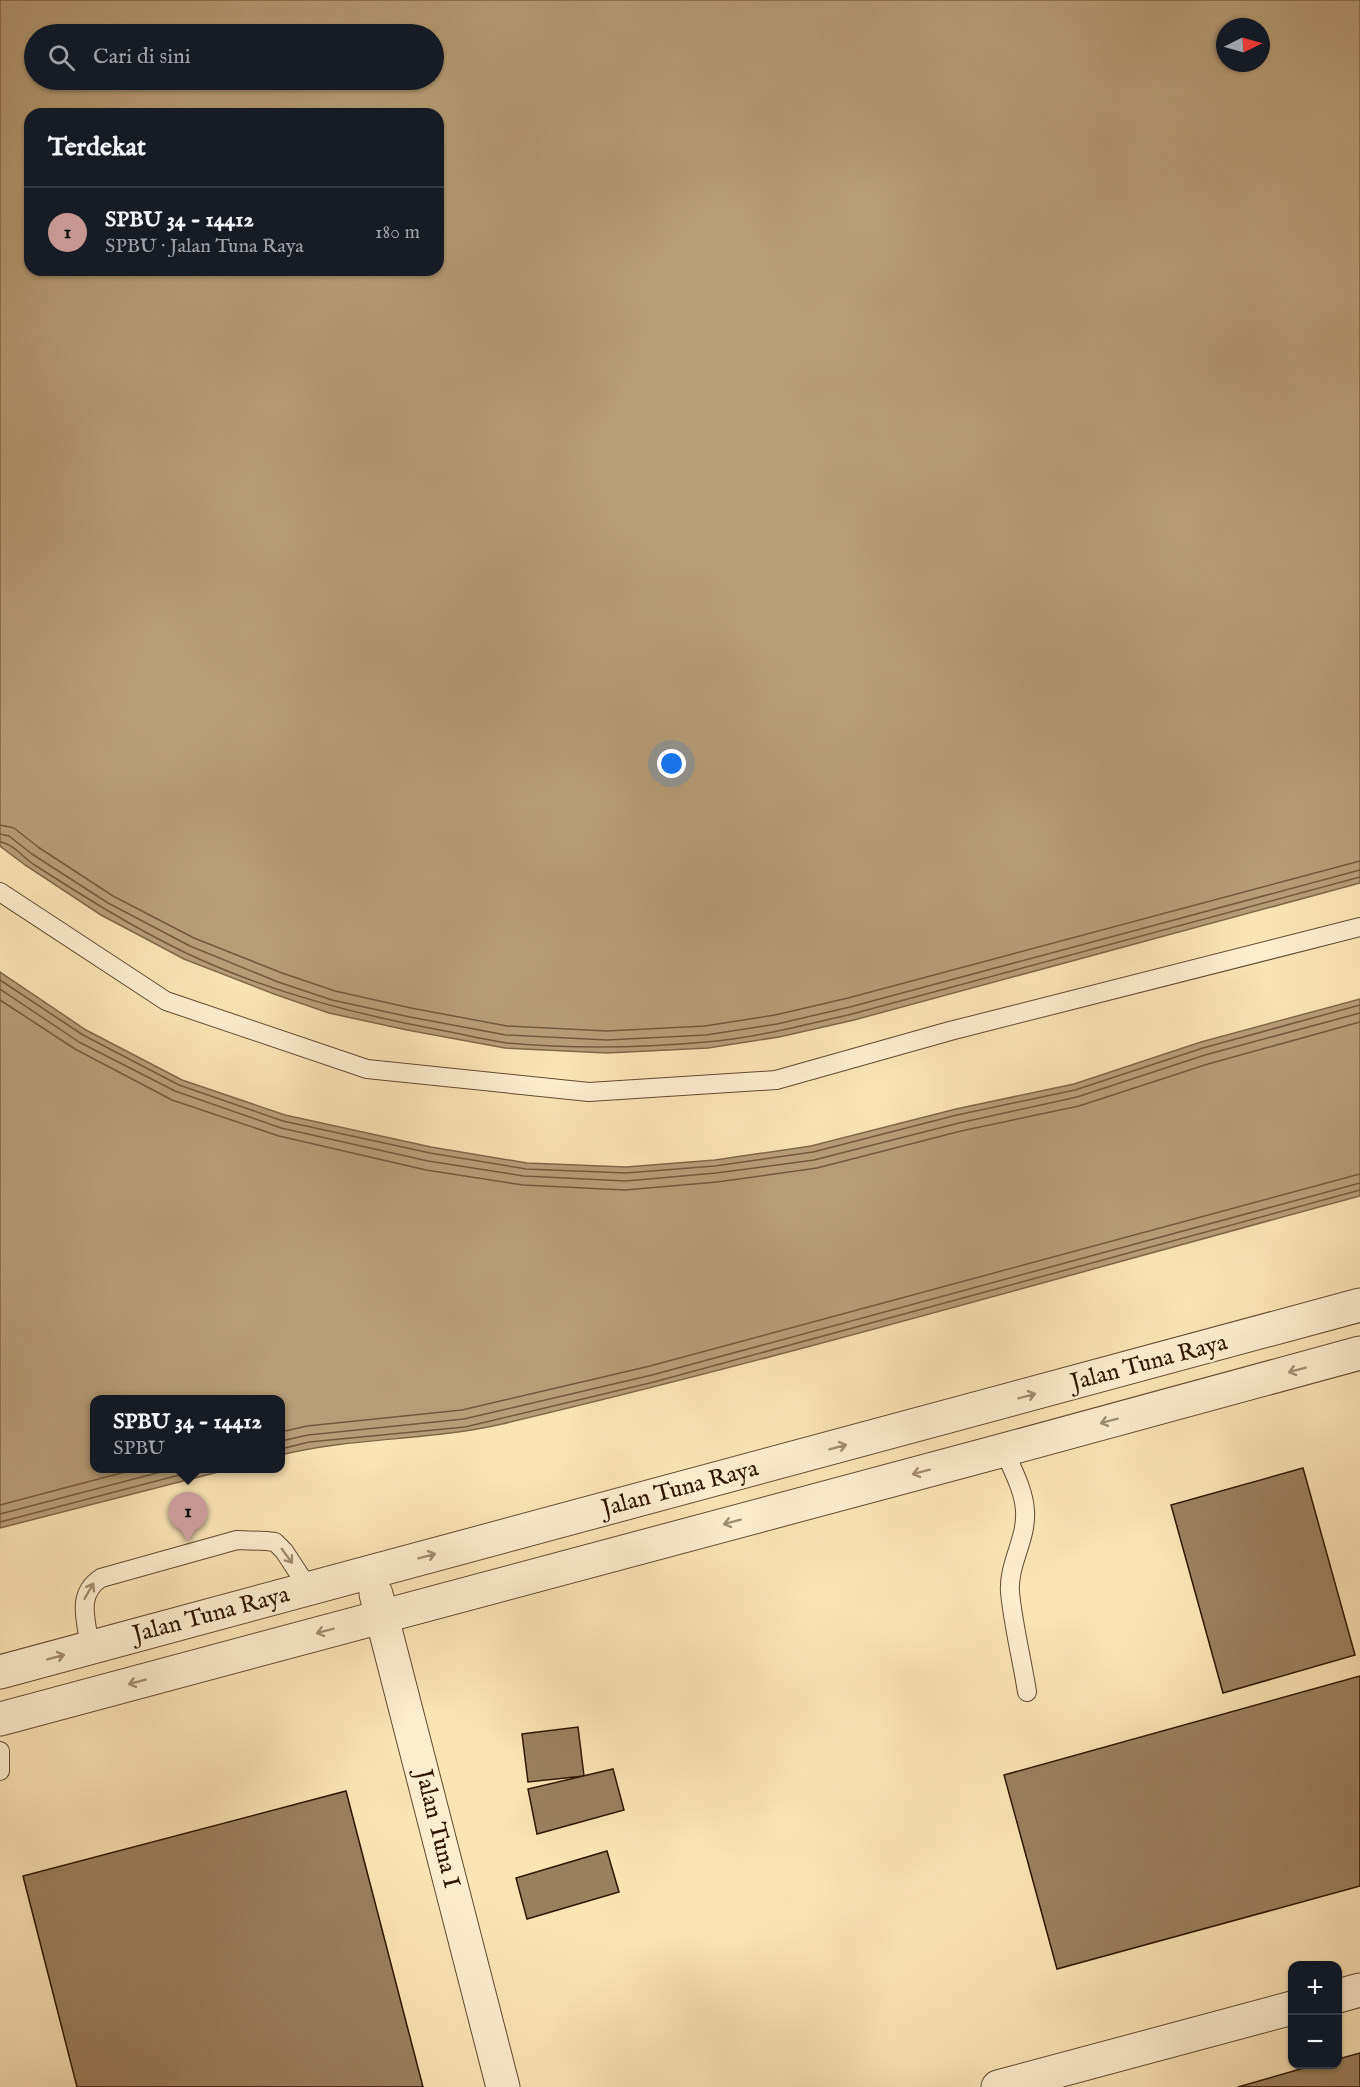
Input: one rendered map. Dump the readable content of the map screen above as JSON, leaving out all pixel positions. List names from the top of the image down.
{
  "streets": {
    "street": ["Jalan Tuna Raya", "Jalan Tuna I"]
  },
  "crossings": [
    ["Jalan Tuna Raya", "Jalan Tuna I"]
  ],
  "north": "right",
  "page": {
    "search": "Cari di sini",
    "heading": "Terdekat",
    "list": [
      {
        "mark": "1",
        "name": "SPBU 34 - 14412",
        "note": "SPBU · Jalan Tuna Raya",
        "value": "180 m"
      }
    ],
    "popup": ["SPBU 34 - 14412", "SPBU"],
    "pins": "1",
    "map_buttons": ["+", "−"]
  }
}
